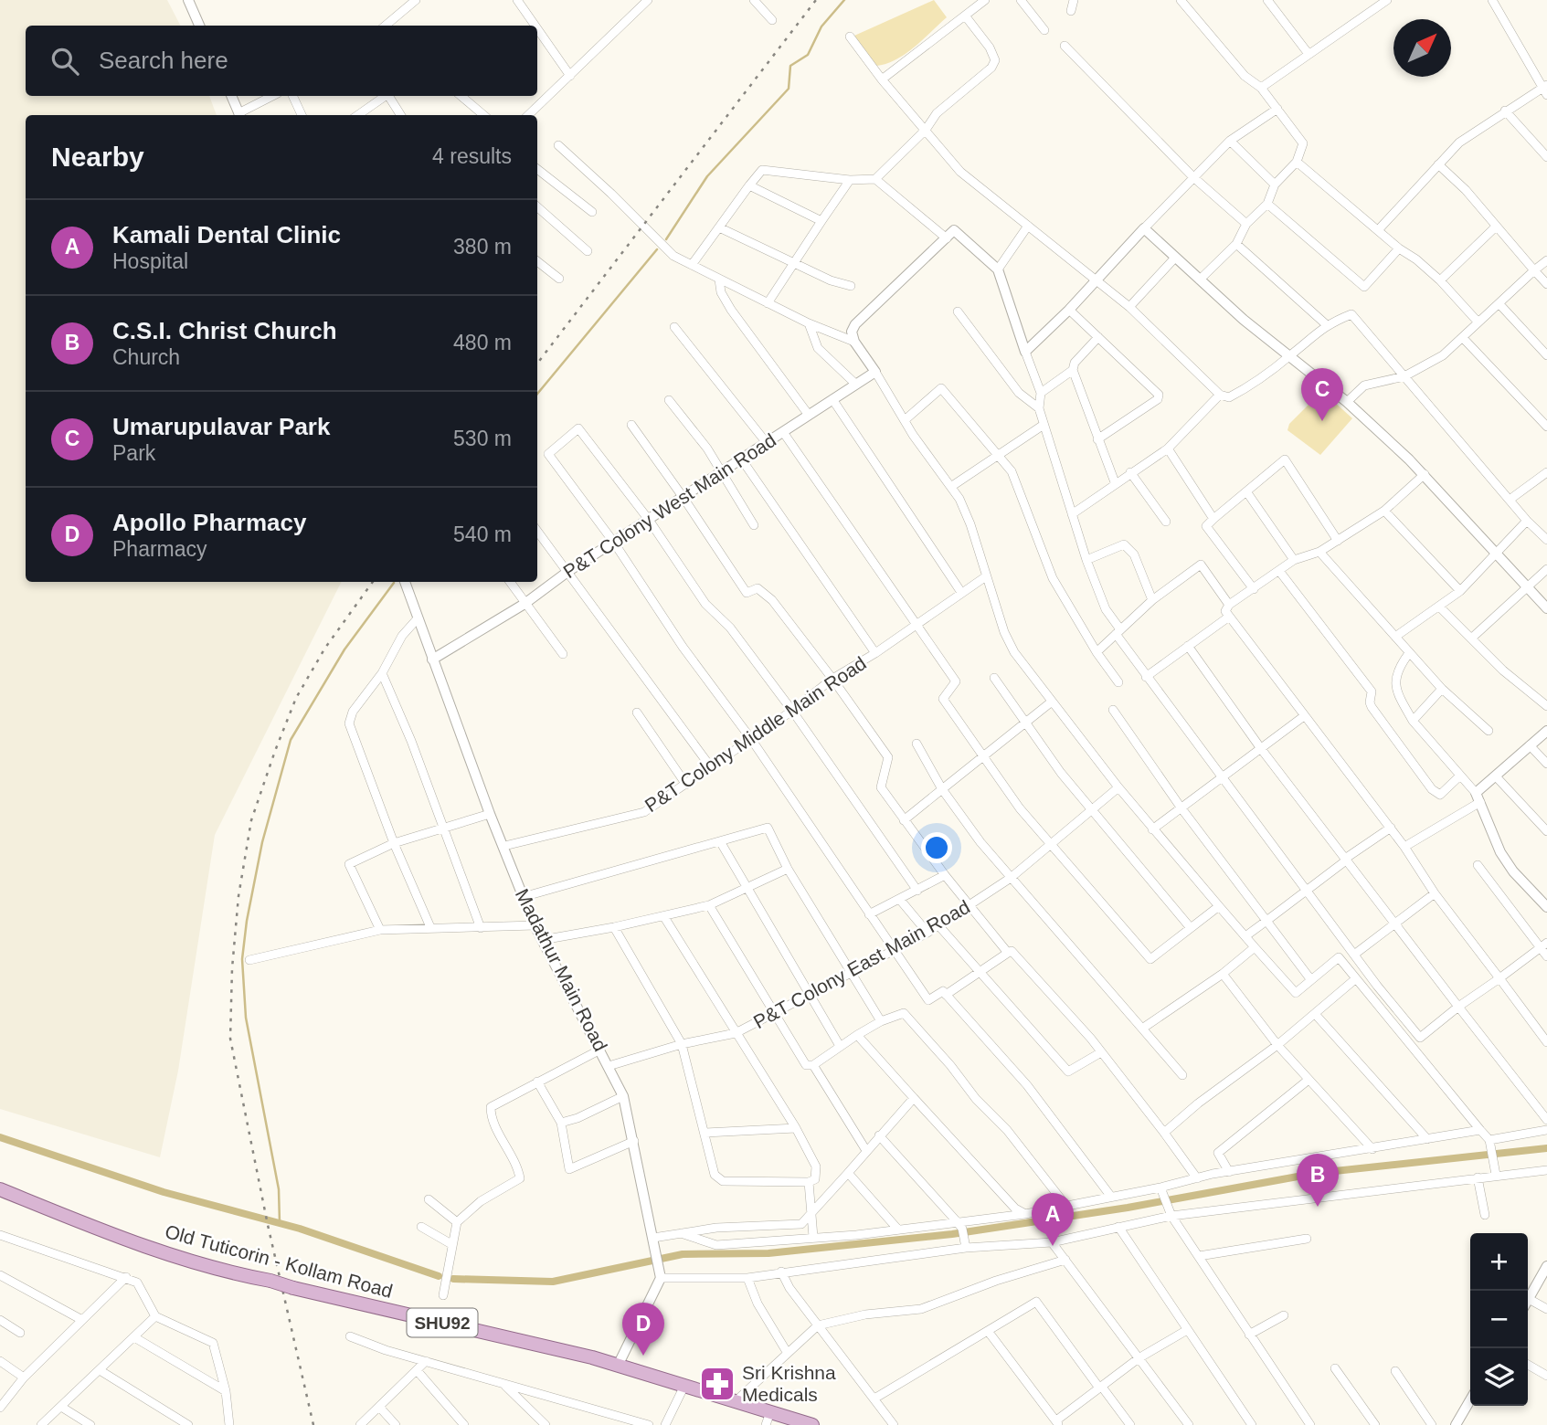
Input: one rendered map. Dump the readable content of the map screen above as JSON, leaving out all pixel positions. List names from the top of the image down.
{
  "streets": {
    "main road": ["Old Tuticorin - Kollam Road", "SHU92"],
    "street": [
      "P&T Colony West Main Road",
      "P&T Colony Middle Main Road",
      "P&T Colony East Main Road",
      "Madathur Main Road"
    ]
  },
  "crossings": [
    ["P&T Colony West Main Road", "Madathur Main Road"],
    ["P&T Colony Middle Main Road", "Madathur Main Road"],
    ["P&T Colony East Main Road", "Madathur Main Road"]
  ],
  "places": {
    "pharmacy": ["Sri Krishna Medicals"]
  },
  "north": "top right",
  "page": {
    "search": "Search here",
    "heading": ["Nearby", "4 results"],
    "list": [
      {
        "mark": "A",
        "name": "Kamali Dental Clinic",
        "note": "Hospital",
        "value": "380 m"
      },
      {
        "mark": "B",
        "name": "C.S.I. Christ Church",
        "note": "Church",
        "value": "480 m"
      },
      {
        "mark": "C",
        "name": "Umarupulavar Park",
        "note": "Park",
        "value": "530 m"
      },
      {
        "mark": "D",
        "name": "Apollo Pharmacy",
        "note": "Pharmacy",
        "value": "540 m"
      }
    ],
    "pins": [
      "C",
      "B",
      "A",
      "D"
    ],
    "map_buttons": ["+", "−"]
  }
}
